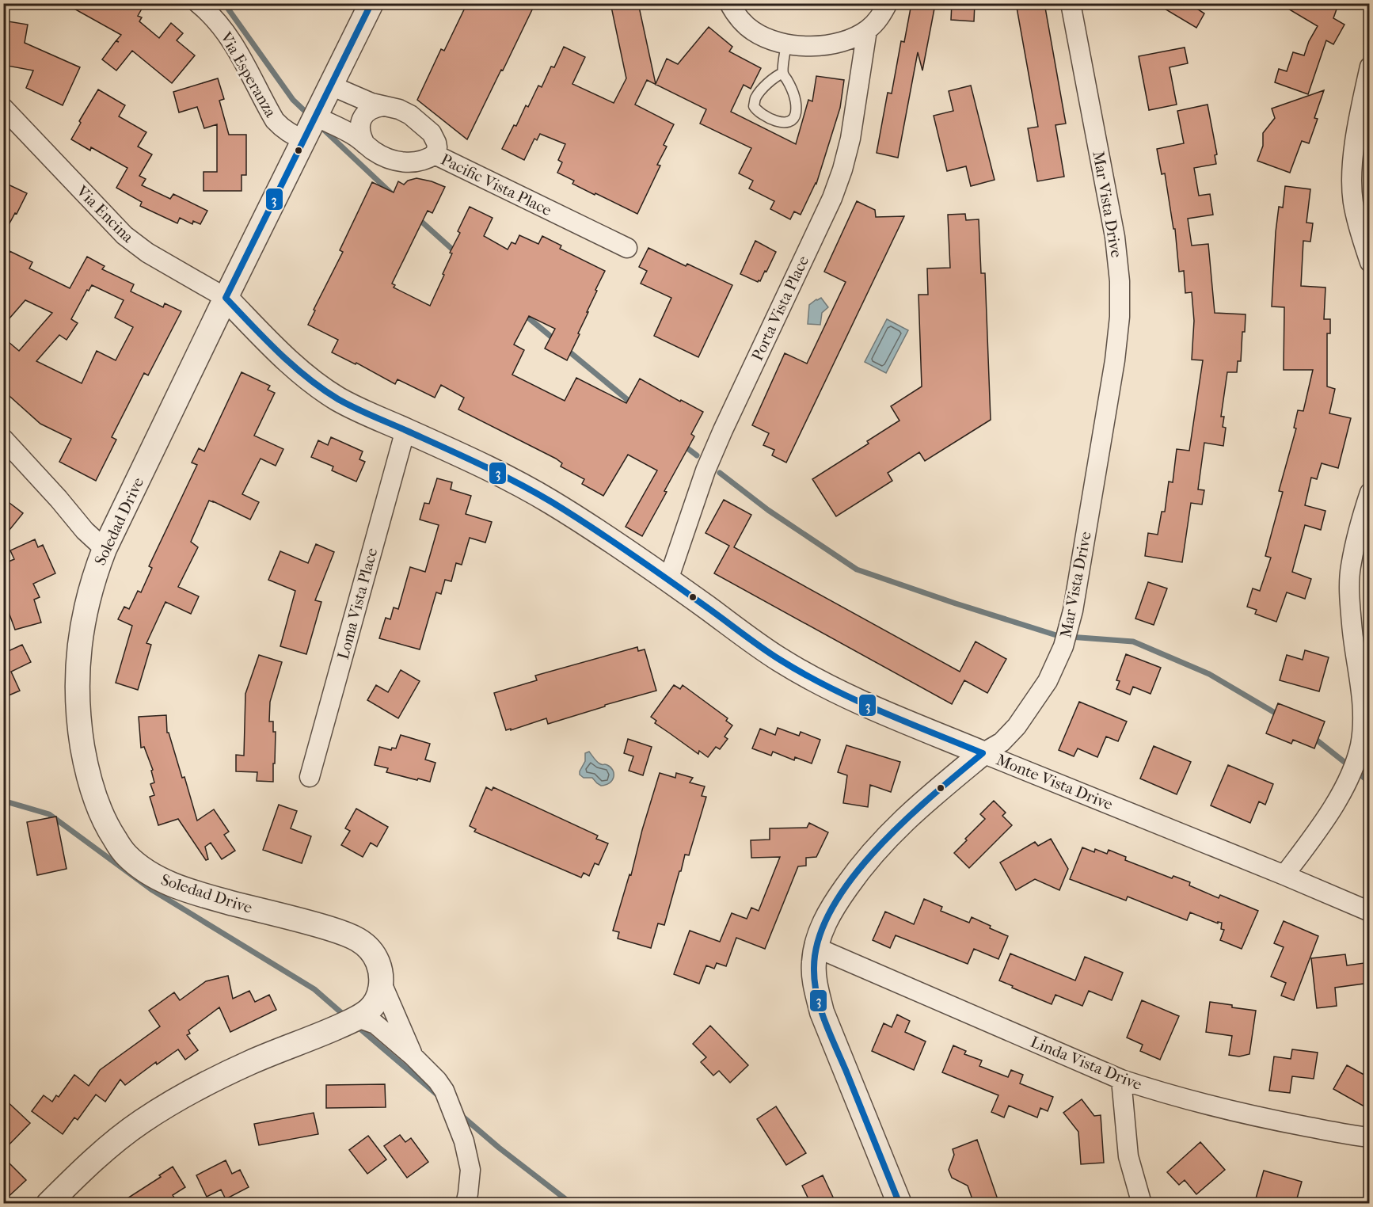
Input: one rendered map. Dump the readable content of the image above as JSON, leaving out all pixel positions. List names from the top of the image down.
{
  "streets": {
    "street": [
      "Via Esperanza",
      "Pacific Vista Place",
      "Mar Vista Drive",
      "Via Encina",
      "Porta Vista Place",
      "Soledad Drive",
      "Loma Vista Place",
      "Monte Vista Drive",
      "Linda Vista Drive"
    ]
  },
  "crossings": [
    ["Via Esperanza", "Soledad Drive"],
    ["Pacific Vista Place", "Soledad Drive"],
    ["Mar Vista Drive", "Monte Vista Drive"],
    ["Mar Vista Drive", "Linda Vista Drive"],
    ["Via Encina", "Soledad Drive"],
    ["Via Encina", "Monte Vista Drive"],
    ["Porta Vista Place", "Monte Vista Drive"],
    ["Soledad Drive", "Monte Vista Drive"],
    ["Loma Vista Place", "Monte Vista Drive"]
  ],
  "lines": ["transit line 3"]
}
